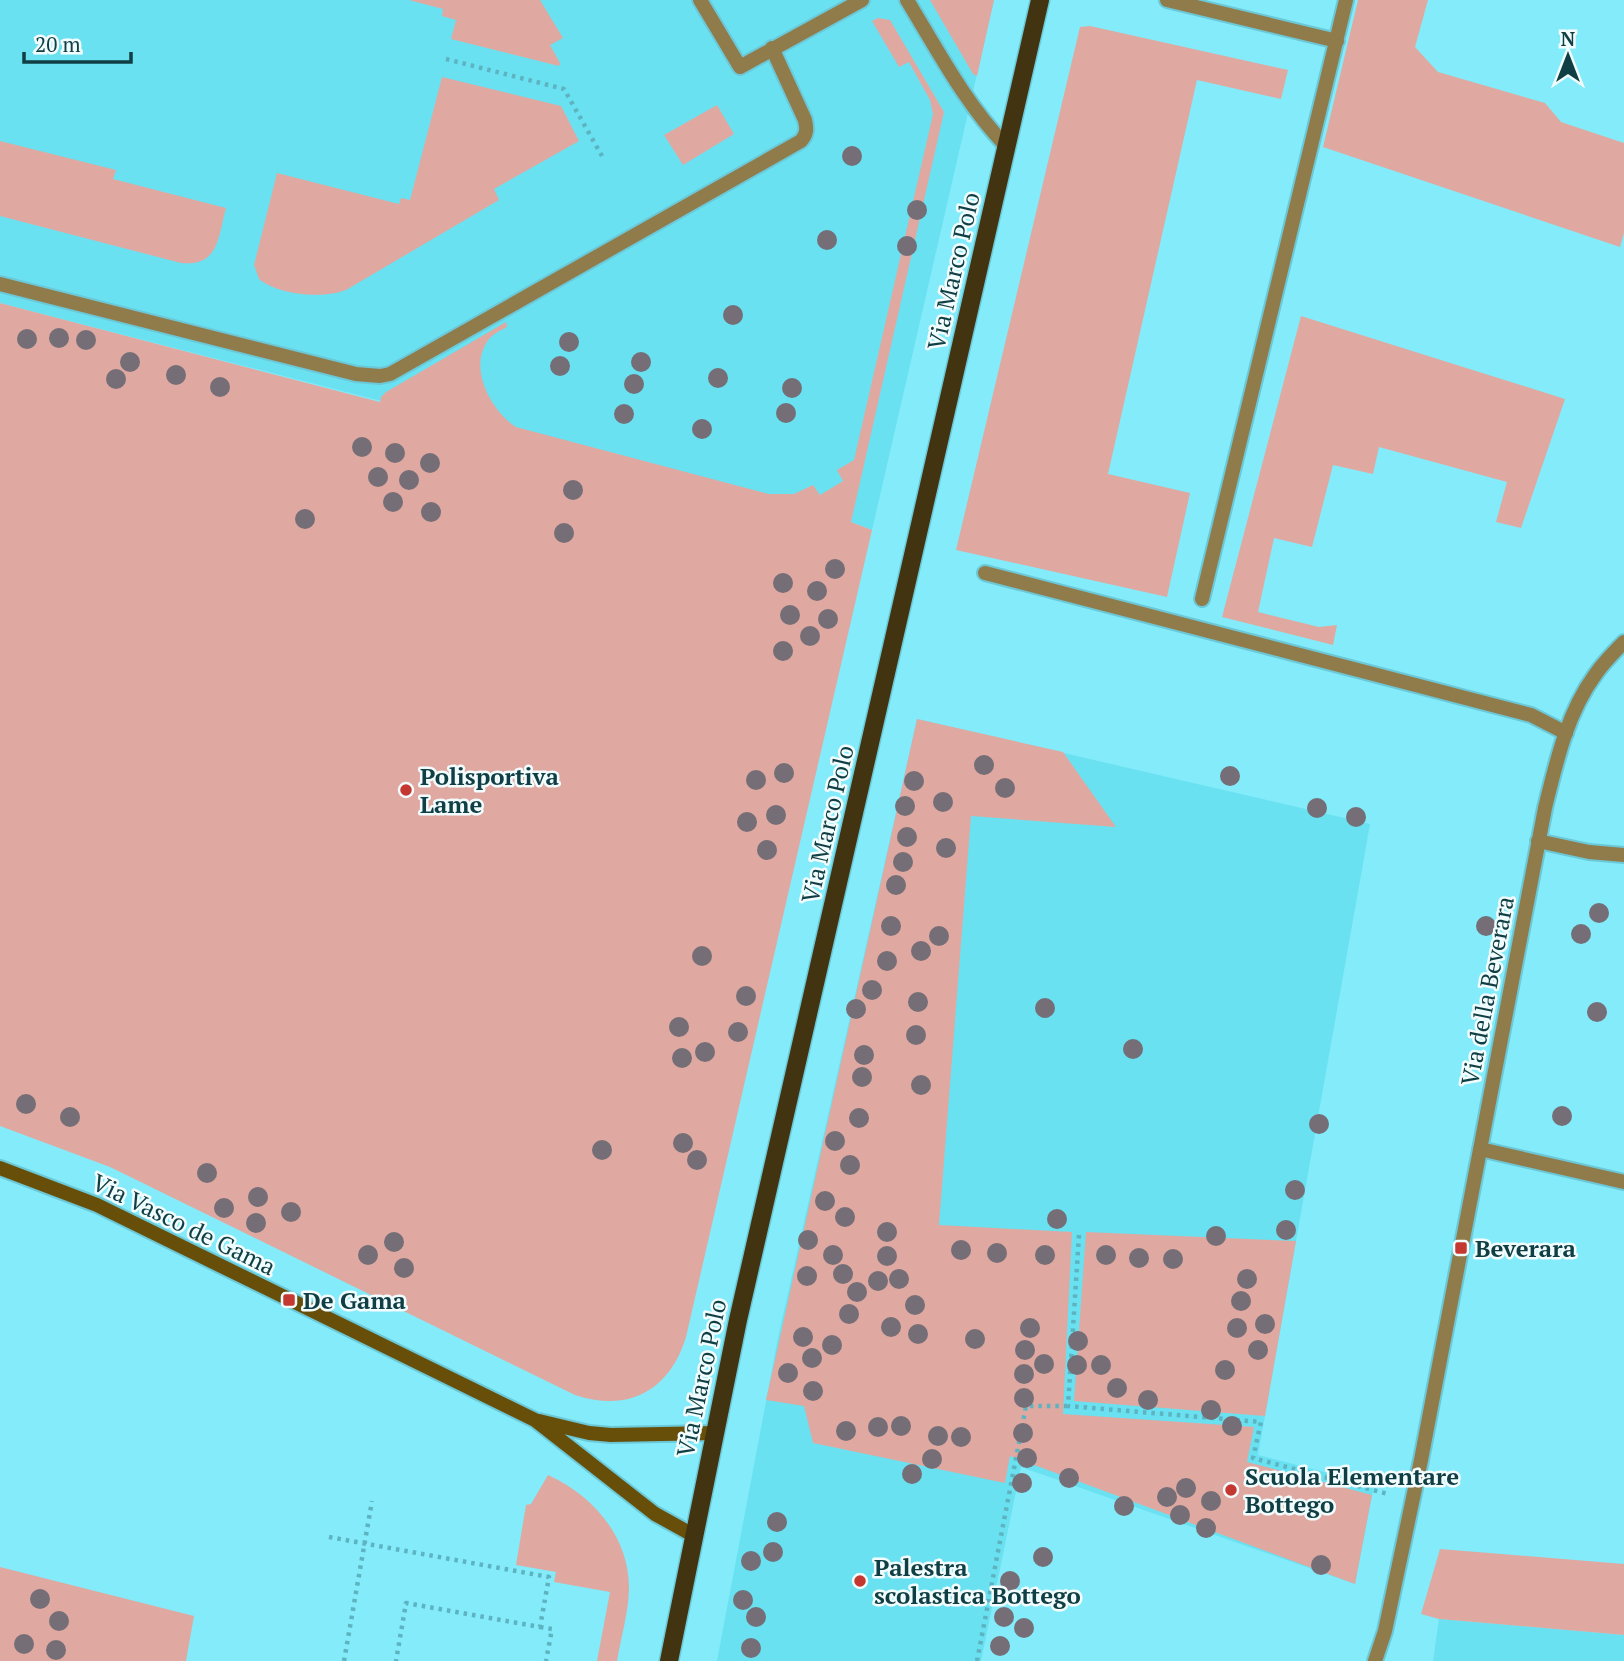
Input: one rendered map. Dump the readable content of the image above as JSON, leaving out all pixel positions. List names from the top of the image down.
{
  "streets": {
    "main road": ["Via Marco Polo"],
    "street": ["Via della Beverara", "Via Vasco de Gama"]
  },
  "crossings": [
    ["Via Marco Polo", "Via Vasco de Gama"]
  ],
  "places": {
    "other": ["Polisportiva Lame", "Scuola Elementare Bottego", "Palestra scolastica Bottego"],
    "transit": ["Beverara", "De Gama"]
  },
  "scale_bar": "20 m",
  "north": "top"
}
